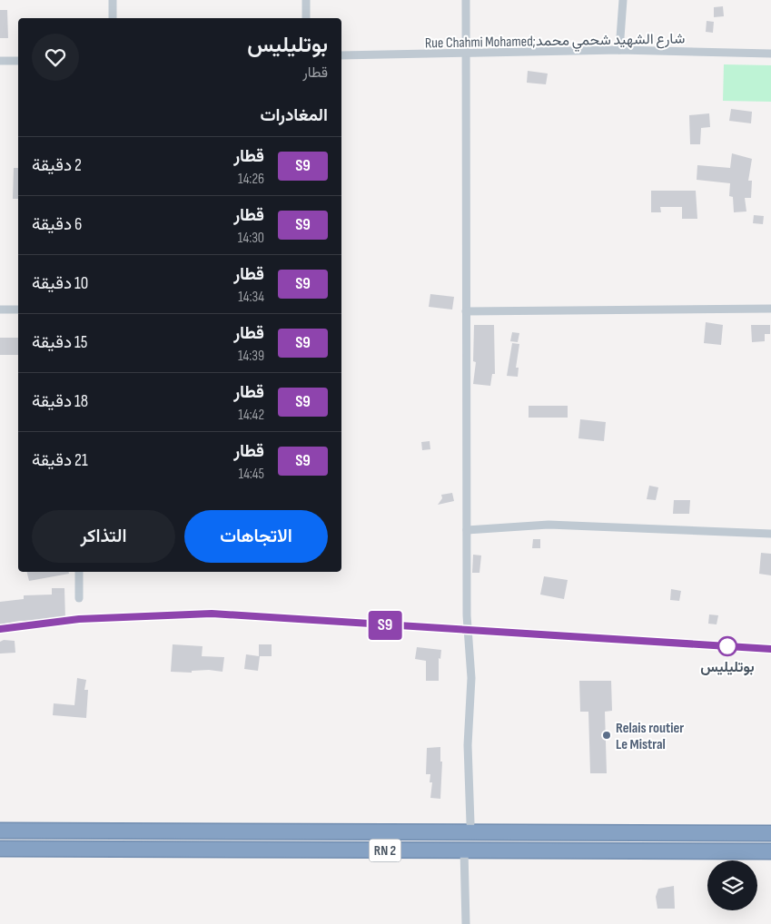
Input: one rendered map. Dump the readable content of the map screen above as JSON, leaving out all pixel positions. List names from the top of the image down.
{
  "streets": {
    "highway": ["RN 2"],
    "street": ["Rue Chahmi Mohamed;شارع الشهيد شحمي محمد"]
  },
  "places": ["بوتليليس", "Relais routier Le Mistral"],
  "page": {
    "on_map": "S9",
    "heading": [
      ["بوتليليس", "قطار"],
      "المغادرات"
    ],
    "list": [
      {
        "mark": "S9",
        "name": "قطار",
        "note": "14:26",
        "value": "2 دقيقة"
      },
      {
        "mark": "S9",
        "name": "قطار",
        "note": "14:30",
        "value": "6 دقيقة"
      },
      {
        "mark": "S9",
        "name": "قطار",
        "note": "14:34",
        "value": "10 دقيقة"
      },
      {
        "mark": "S9",
        "name": "قطار",
        "note": "14:39",
        "value": "15 دقيقة"
      },
      {
        "mark": "S9",
        "name": "قطار",
        "note": "14:42",
        "value": "18 دقيقة"
      },
      {
        "mark": "S9",
        "name": "قطار",
        "note": "14:45",
        "value": "21 دقيقة"
      }
    ],
    "buttons": ["الاتجاهات", "التذاكر"]
  }
}
